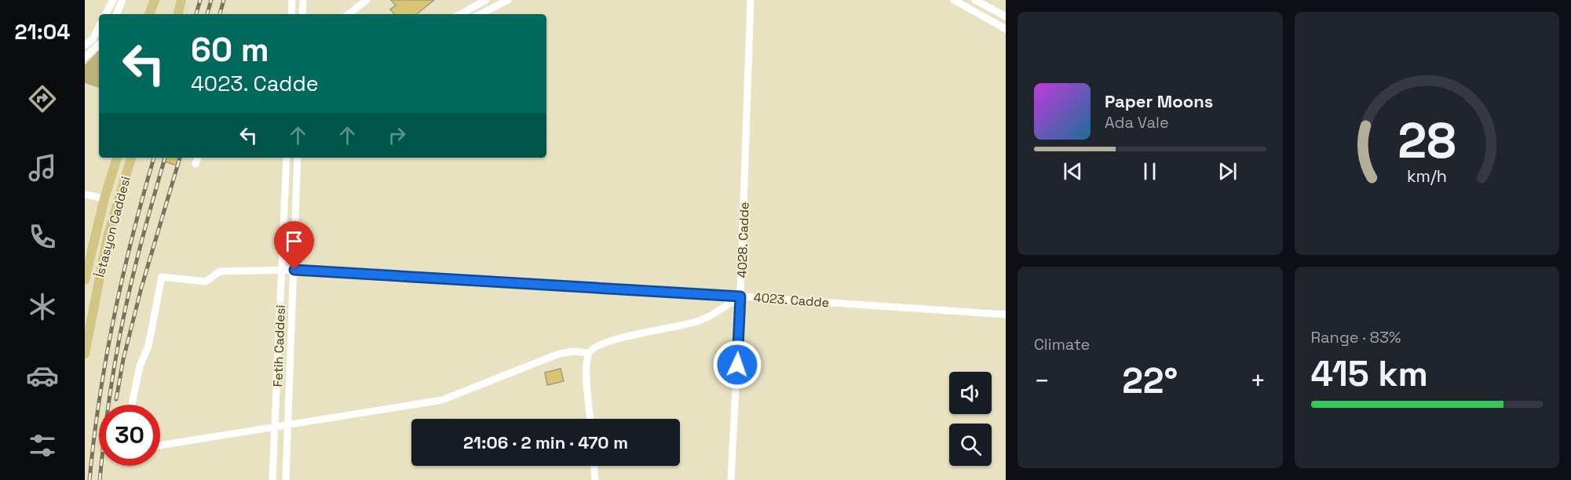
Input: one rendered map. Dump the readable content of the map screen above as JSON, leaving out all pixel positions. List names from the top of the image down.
{
  "streets": {
    "main road": ["İstasyon Caddesi"],
    "street": ["4028. Cadde", "4023. Cadde", "Fetih Caddesi"]
  },
  "crossings": [
    ["4028. Cadde", "4023. Cadde"],
    ["4023. Cadde", "Fetih Caddesi"]
  ],
  "page": {
    "tabs": "21:04",
    "turn": ["60 m", "4023. Cadde"],
    "song": ["Paper Moons", "Ada Vale"],
    "tile": [
      "Climate",
      ["Range · 83%", "415 km"]
    ],
    "heat": ["−", "22°", "+"],
    "limit": "30",
    "trip": "21:06 · 2 min · 470 m",
    "gauge": ["28", "km/h"]
  }
}
